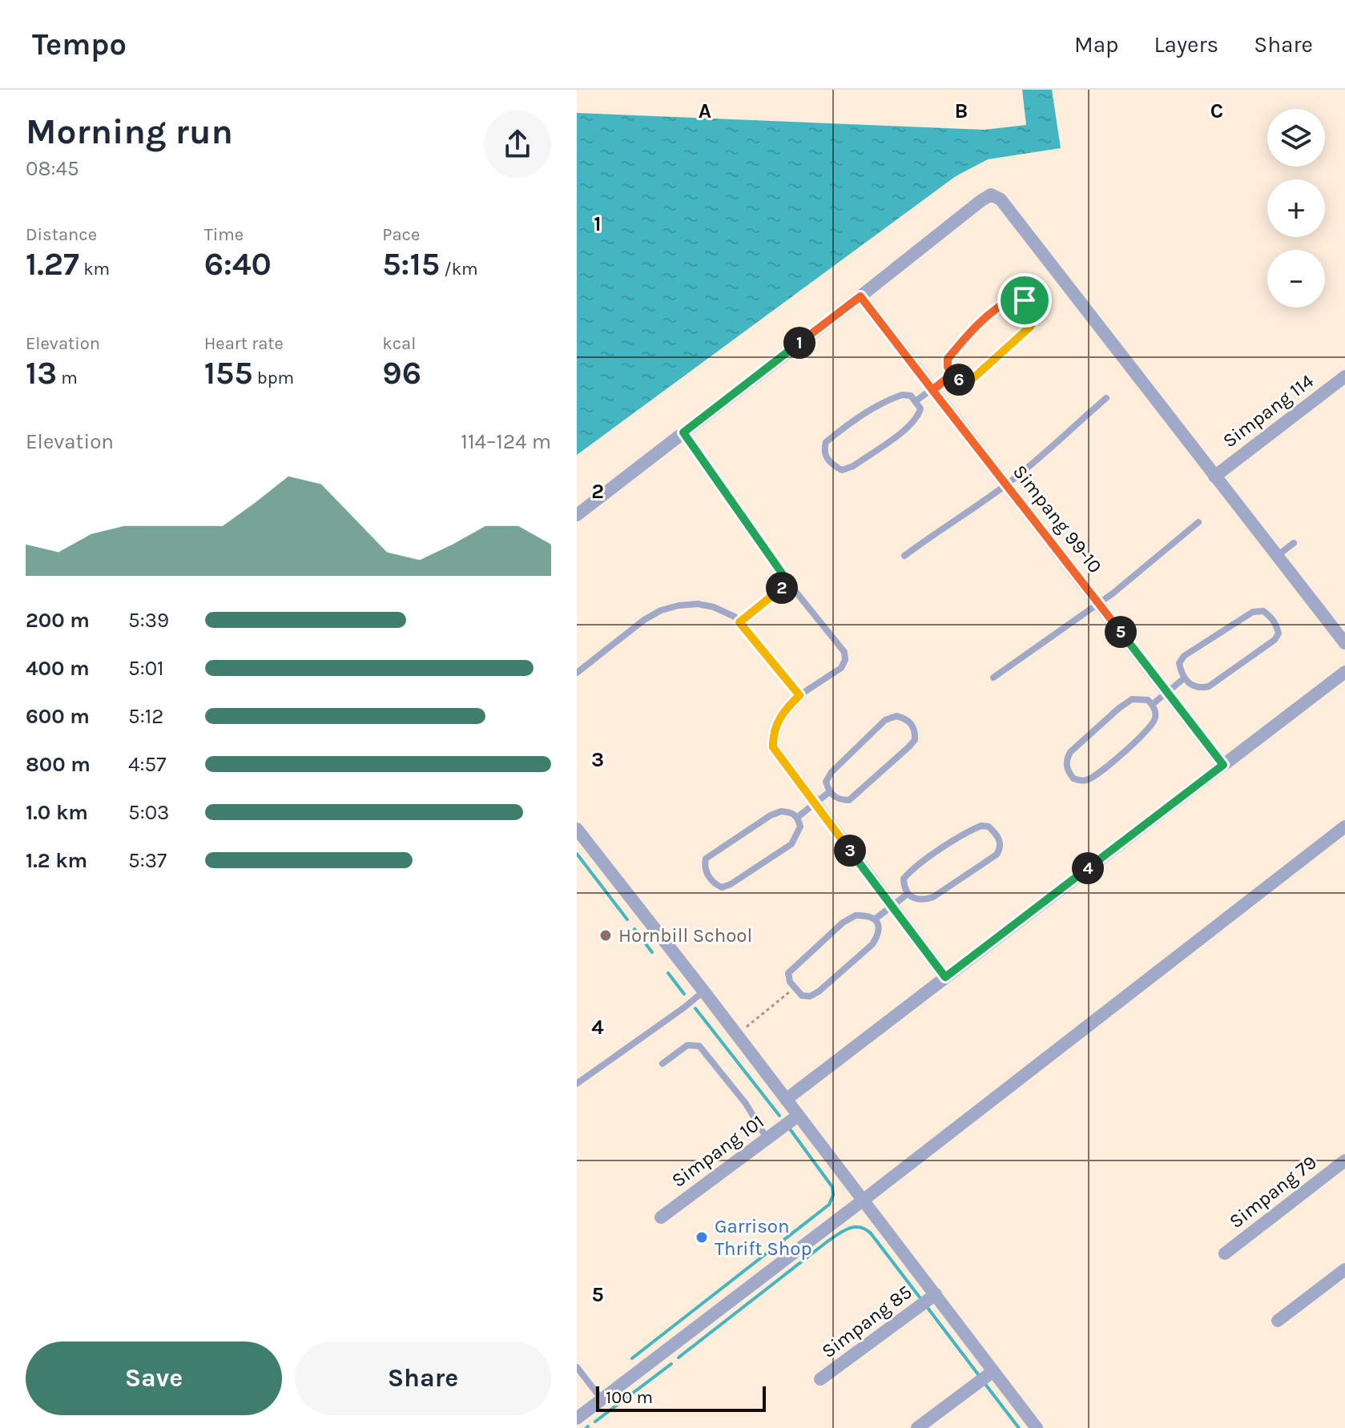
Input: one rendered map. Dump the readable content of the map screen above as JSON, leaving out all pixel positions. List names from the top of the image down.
{
  "streets": {
    "street": [
      "Simpang 114",
      "Simpang 99-10",
      "Simpang 101",
      "Simpang 79",
      "Simpang 85"
    ]
  },
  "places": ["Hornbill School", "Garrison Thrift Shop"],
  "scale_bar": "100 m",
  "page": {
    "header": "Tempo",
    "nav": ["Map", "Layers", "Share"],
    "heading": ["Morning run", "08:45"],
    "map_buttons": ["+", "−"],
    "stats": [
      ["Distance", "1.27 km"],
      ["Time", "6:40"],
      ["Pace", "5:15 /km"],
      ["Elevation", "13 m"],
      ["Heart rate", "155 bpm"],
      ["kcal", "96"]
    ],
    "pins": [
      "1",
      "6",
      "2",
      "5",
      "3",
      "4"
    ],
    "chart": ["Elevation", "114–124 m"],
    "list": [
      {
        "name": "200 m",
        "note": "5:39"
      },
      {
        "name": "400 m",
        "note": "5:01"
      },
      {
        "name": "600 m",
        "note": "5:12"
      },
      {
        "name": "800 m",
        "note": "4:57"
      },
      {
        "name": "1.0 km",
        "note": "5:03"
      },
      {
        "name": "1.2 km",
        "note": "5:37"
      }
    ],
    "buttons": ["Save", "Share"],
    "scale": "100 m"
  },
  "grid": {
    "columns": ["A", "B", "C"],
    "rows": [
      "1",
      "2",
      "3",
      "4",
      "5"
    ]
  }
}
